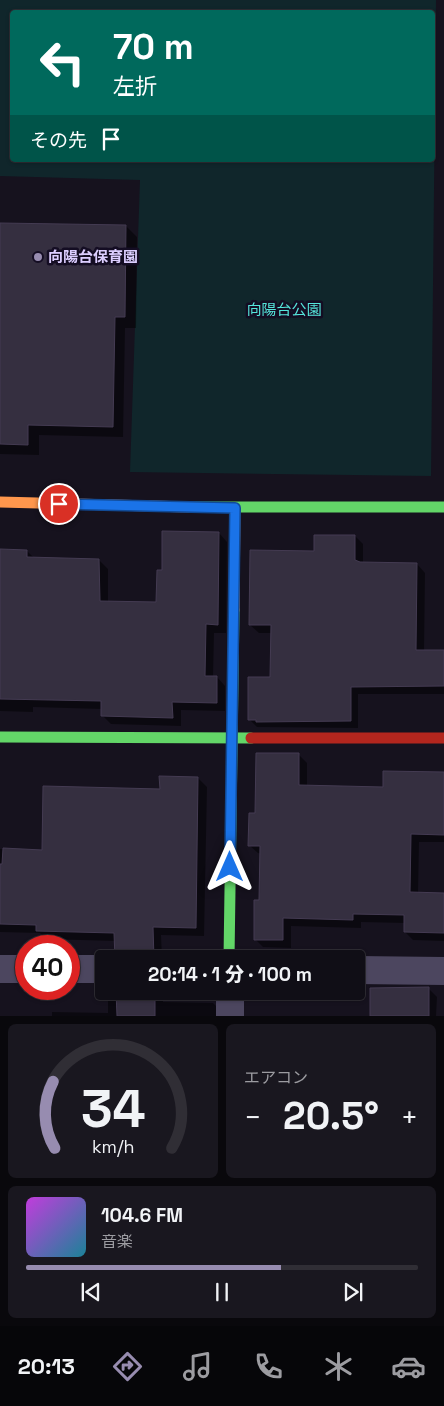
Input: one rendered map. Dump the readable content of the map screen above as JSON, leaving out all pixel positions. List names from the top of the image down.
{
  "parks": ["向陽台公園"],
  "places": ["向陽台保育園"],
  "page": {
    "turn": ["70 m", "左折"],
    "then": "その先",
    "limit": "40",
    "trip": "20:14 · 1 分 · 100 m",
    "tile": "エアコン",
    "heat": ["−", "20.5°", "+"],
    "song": ["104.6 FM", "音楽"],
    "tabs": "20:13",
    "gauge": ["34", "km/h"]
  }
}
